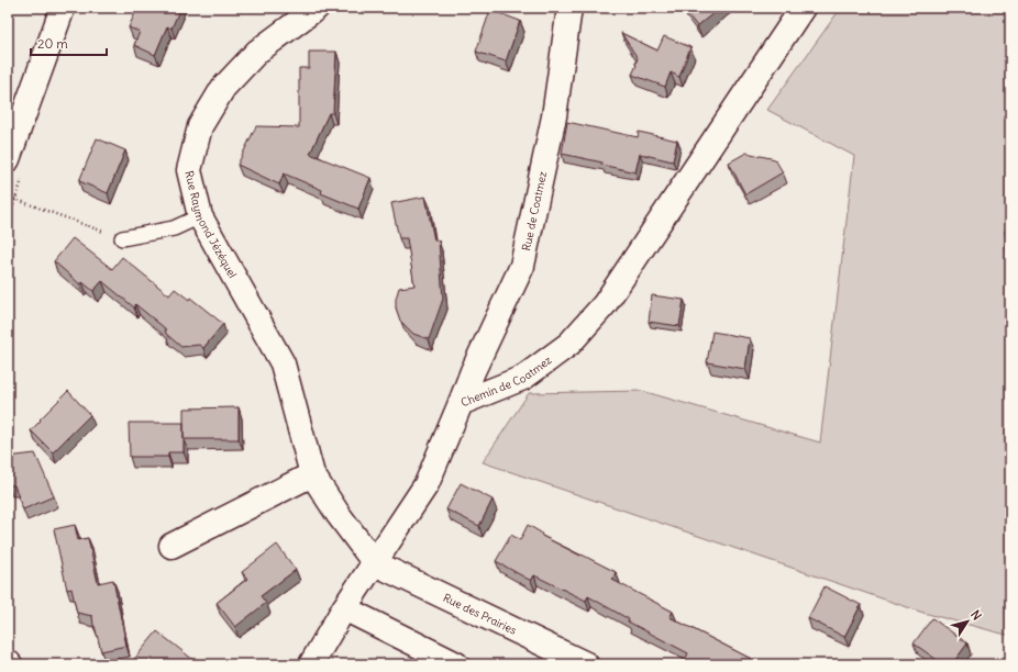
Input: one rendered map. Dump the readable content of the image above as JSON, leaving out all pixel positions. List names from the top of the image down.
{
  "streets": {
    "street": [
      "Rue de Coatmez",
      "Rue Raymond Jézéquel",
      "Chemin de Coatmez",
      "Rue des Prairies"
    ]
  },
  "crossings": [
    ["Rue de Coatmez", "Chemin de Coatmez"],
    ["Rue Raymond Jézéquel", "Chemin de Coatmez"],
    ["Rue Raymond Jézéquel", "Rue des Prairies"],
    ["Chemin de Coatmez", "Rue des Prairies"]
  ],
  "scale_bar": "20 m",
  "north": "top right"
}
